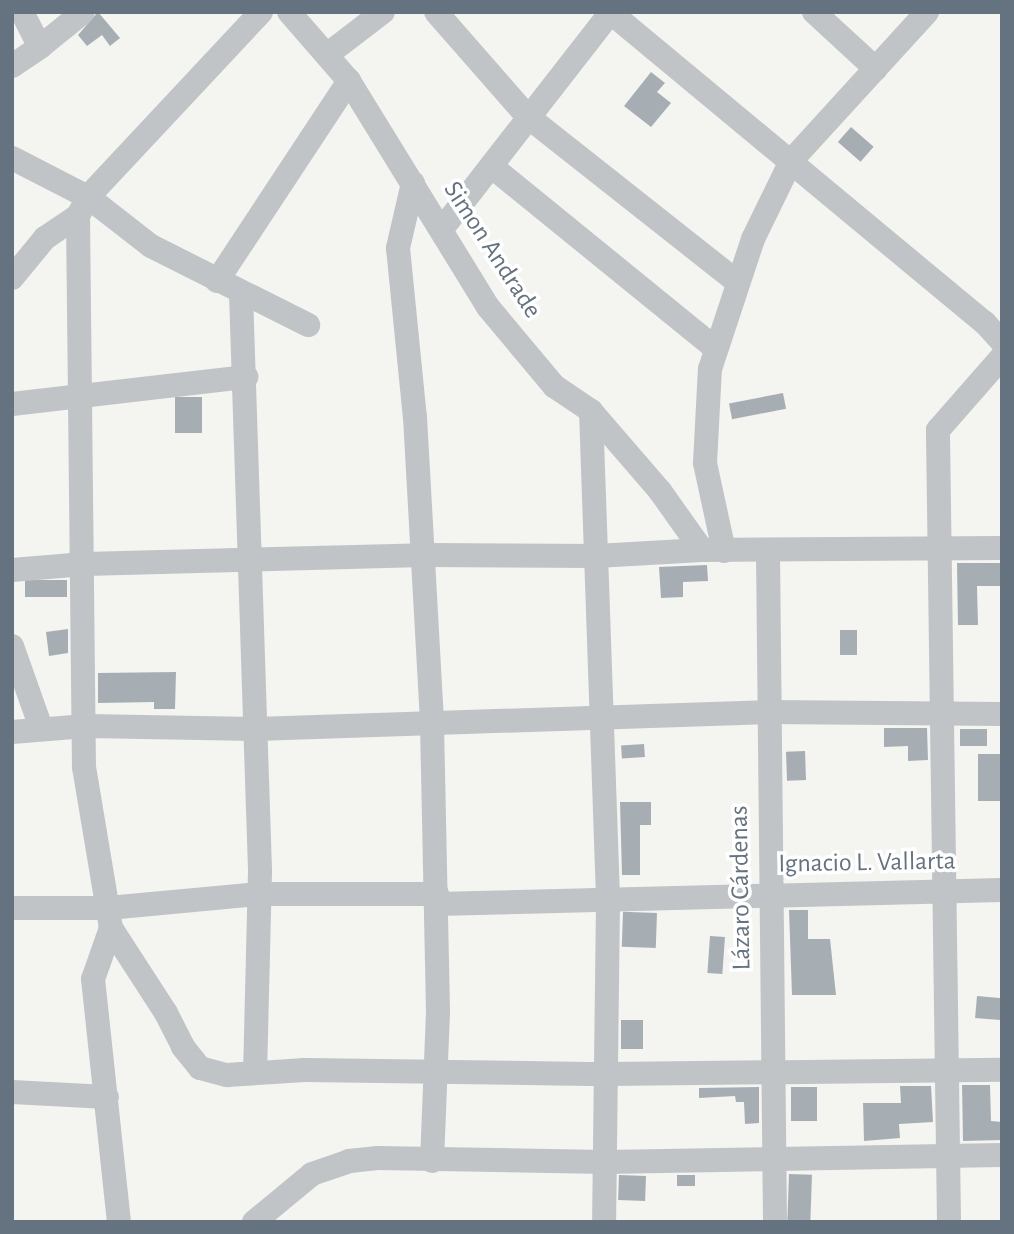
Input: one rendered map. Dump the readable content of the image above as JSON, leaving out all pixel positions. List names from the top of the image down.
{
  "streets": {
    "street": ["Simon Andrade", "Ignacio L. Vallarta", "Lázaro Cárdenas"]
  },
  "crossings": [
    ["Ignacio L. Vallarta", "Lázaro Cárdenas"]
  ]
}
